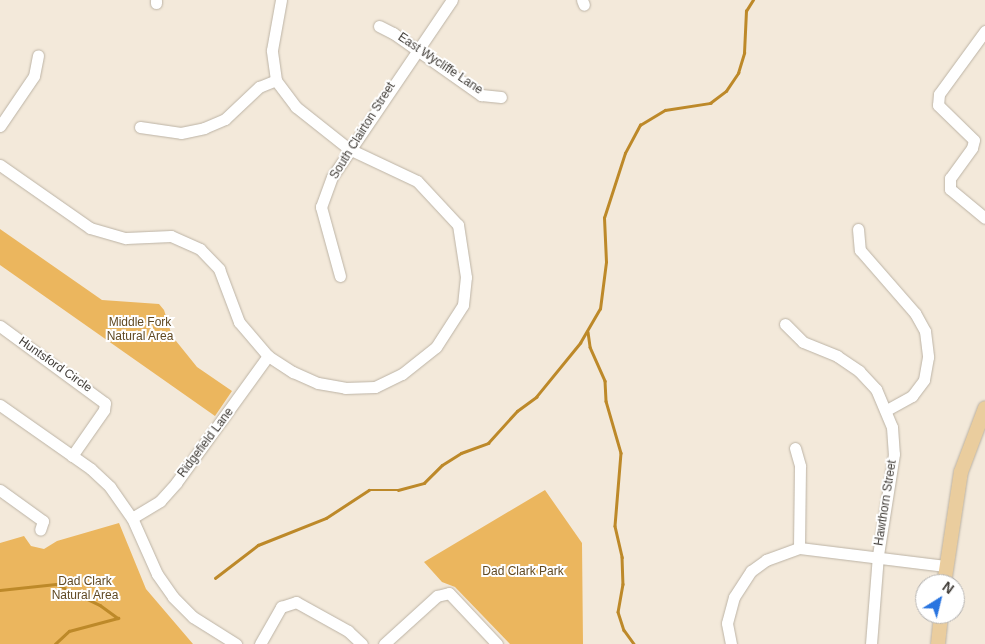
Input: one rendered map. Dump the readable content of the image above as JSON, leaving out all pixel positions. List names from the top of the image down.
{
  "streets": {
    "street": [
      "East Wycliffe Lane",
      "South Clairton Street",
      "Huntsford Circle",
      "Ridgefield Lane",
      "Hawthorn Street"
    ]
  },
  "crossings": [
    ["East Wycliffe Lane", "South Clairton Street"]
  ],
  "parks": ["Middle Fork Natural Area", "Dad Clark Park", "Dad Clark Natural Area"],
  "north": "top right"
}
